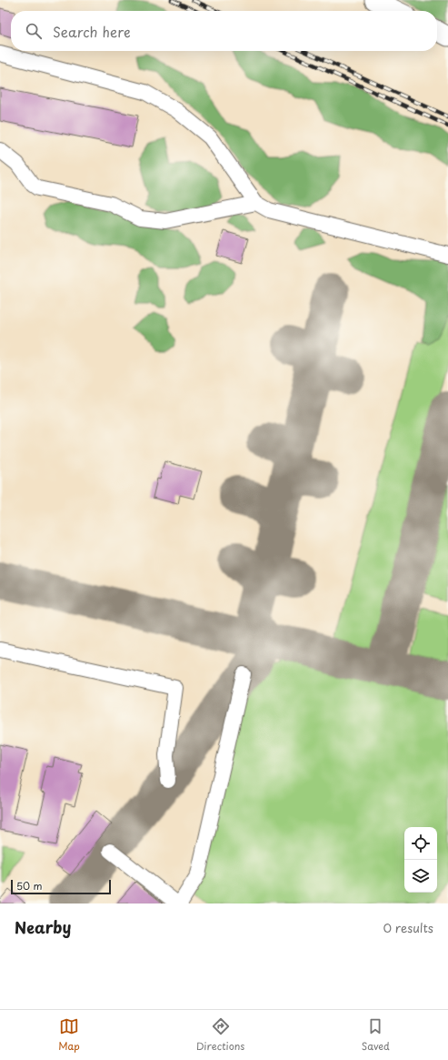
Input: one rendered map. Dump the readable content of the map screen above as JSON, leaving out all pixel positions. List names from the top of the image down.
{
  "scale_bar": "50 m",
  "page": {
    "search": "Search here",
    "scale": "50 m",
    "heading": ["Nearby", "0 results"],
    "nav": ["Map", "Directions", "Saved"]
  }
}
